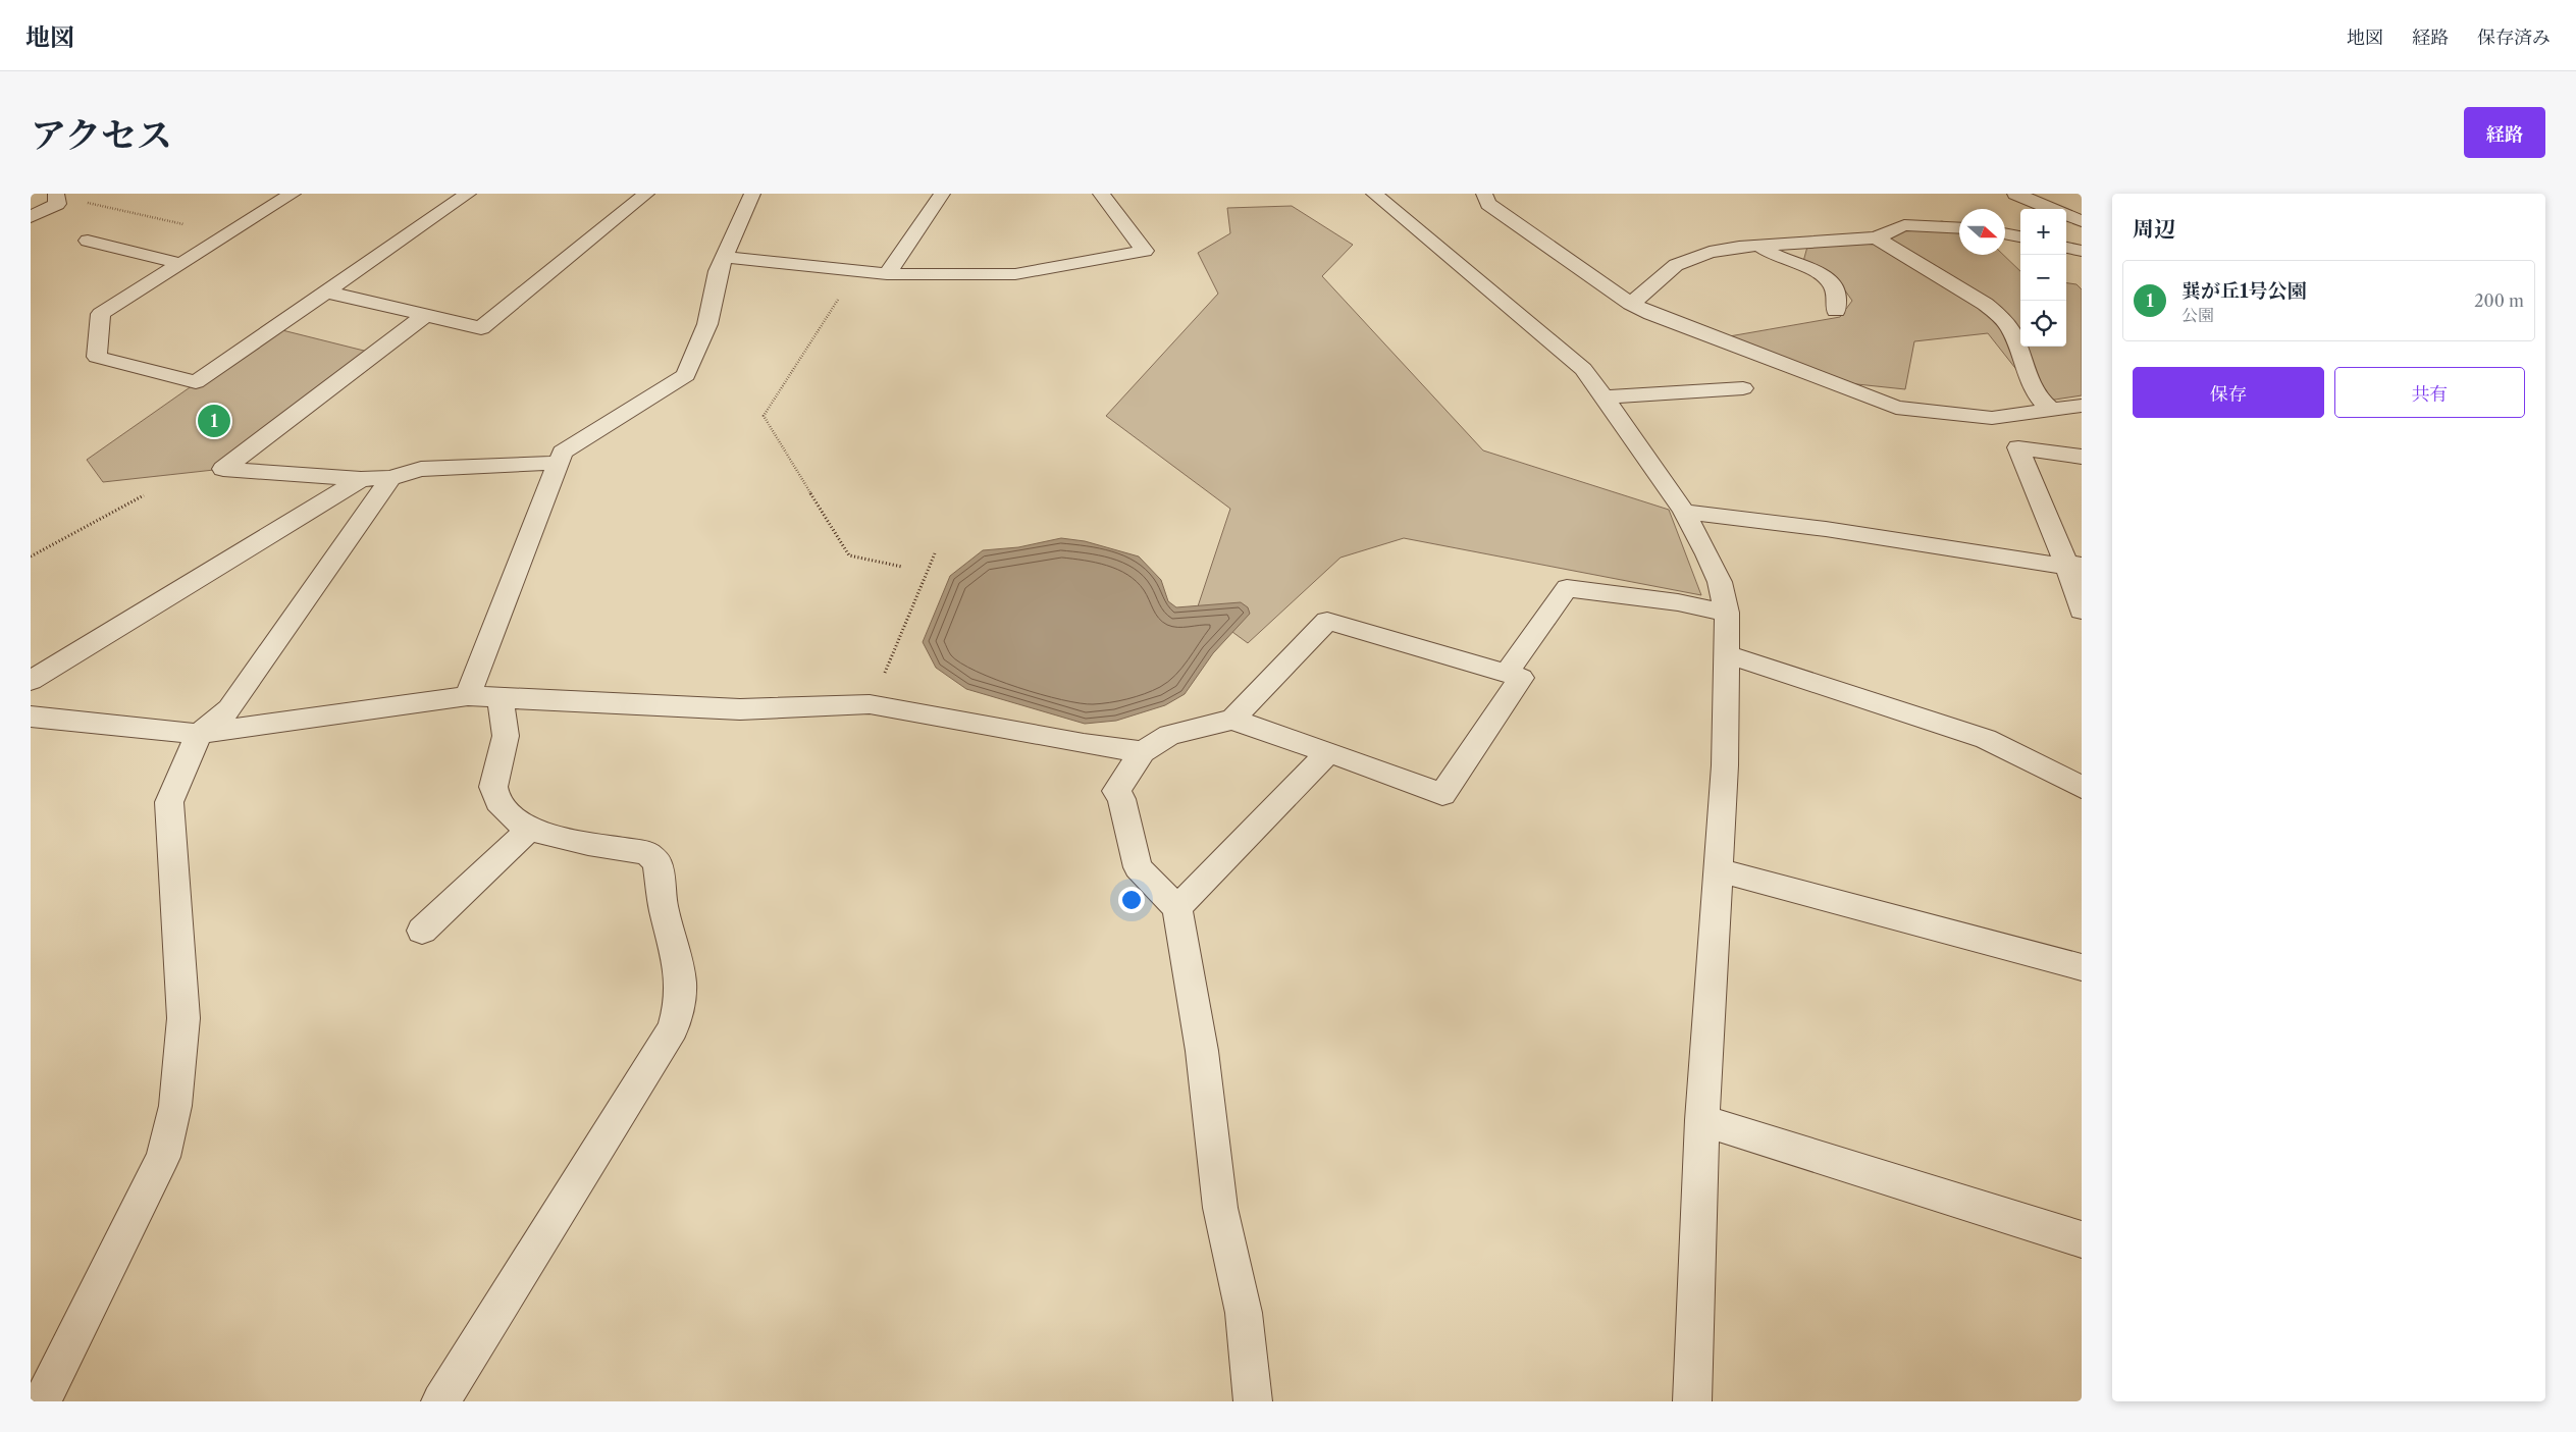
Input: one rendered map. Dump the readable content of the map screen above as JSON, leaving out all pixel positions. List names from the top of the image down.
{
  "north": "right",
  "page": {
    "header": "地図",
    "nav": ["地図", "経路", "保存済み"],
    "title": "アクセス",
    "buttons": [
      "経路",
      ["保存", "共有"]
    ],
    "heading": "周辺",
    "map_buttons": ["+", "−"],
    "list": [
      {
        "mark": "1",
        "name": "巽が丘1号公園",
        "note": "公園",
        "value": "200 m"
      }
    ],
    "pins": "1"
  }
}
